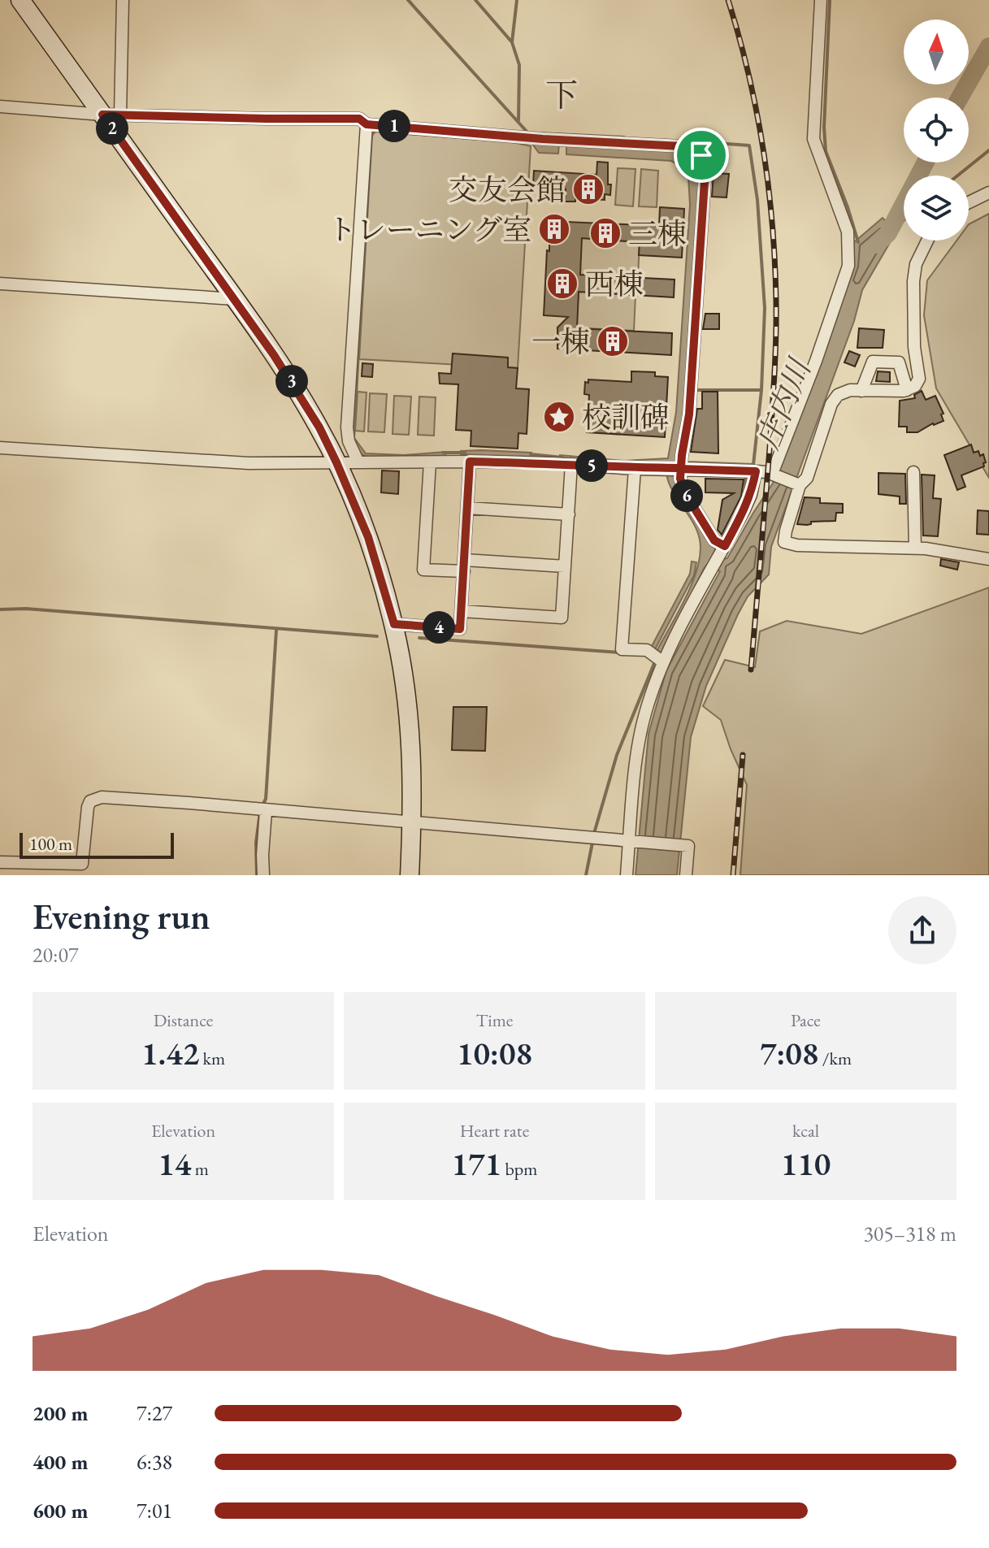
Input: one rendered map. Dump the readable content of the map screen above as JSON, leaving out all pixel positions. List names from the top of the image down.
{
  "districts": ["下"],
  "water": ["庄内川"],
  "places": {
    "building": [
      "交友会館",
      "トレーニング室",
      "三棟",
      "西棟",
      "一棟"
    ],
    "place": ["校訓碑"]
  },
  "scale_bar": "100 m",
  "north": "top",
  "page": {
    "pins": [
      "1",
      "2",
      "3",
      "5",
      "6",
      "4"
    ],
    "scale": "100 m",
    "heading": ["Evening run", "20:07"],
    "stats": [
      ["Distance", "1.42 km"],
      ["Time", "10:08"],
      ["Pace", "7:08 /km"],
      ["Elevation", "14 m"],
      ["Heart rate", "171 bpm"],
      ["kcal", "110"]
    ],
    "chart": ["Elevation", "305–318 m"],
    "list": [
      {
        "name": "200 m",
        "note": "7:27"
      },
      {
        "name": "400 m",
        "note": "6:38"
      },
      {
        "name": "600 m",
        "note": "7:01"
      }
    ]
  }
}
